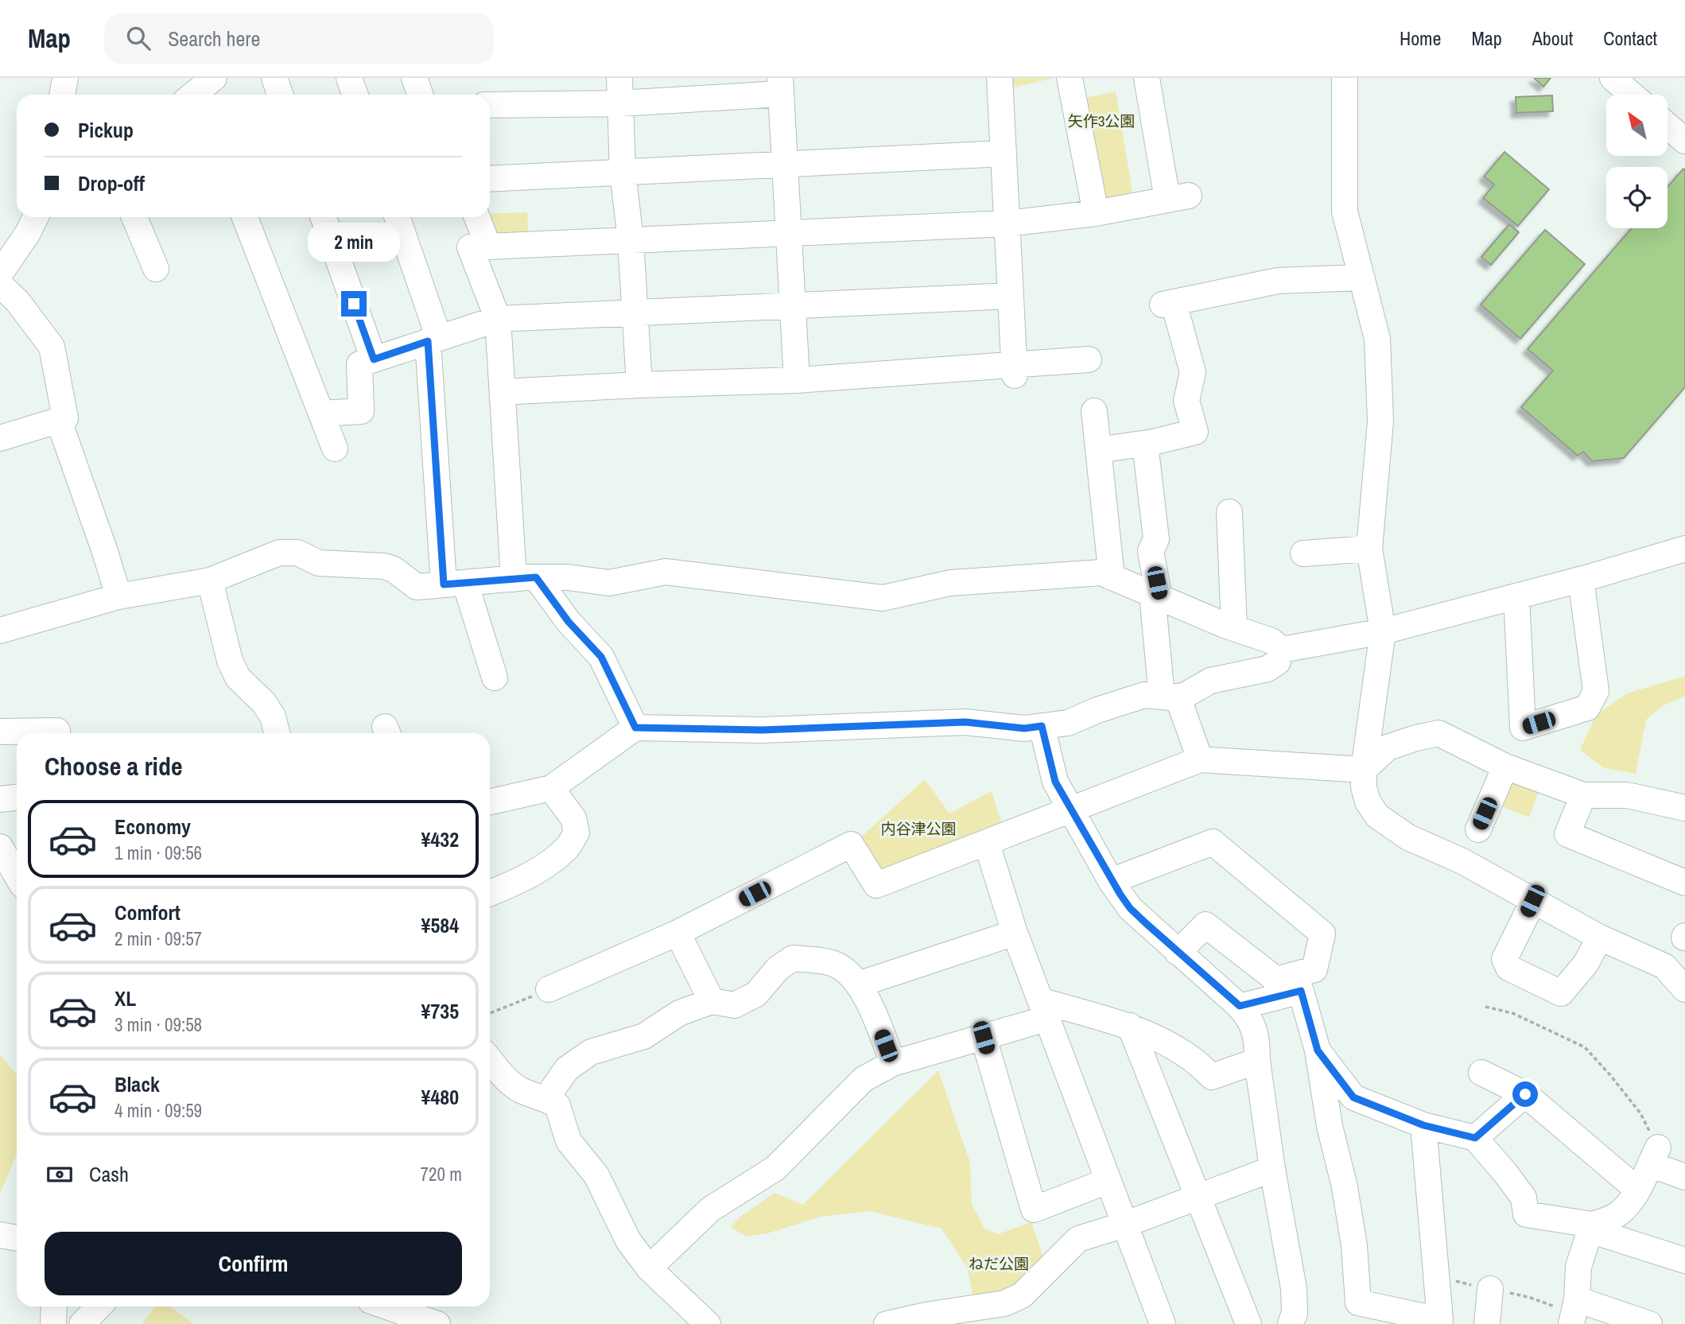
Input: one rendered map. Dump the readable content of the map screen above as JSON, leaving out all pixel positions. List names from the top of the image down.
{
  "parks": ["矢作3公園", "内谷津公園", "ねだ公園"],
  "north": "top left",
  "page": {
    "header": "Map",
    "search": "Search here",
    "nav": [
      "Home",
      "Map",
      "About",
      "Contact"
    ],
    "banner": ["Pickup", "Drop-off"],
    "bubble": "2 min",
    "heading": "Choose a ride",
    "list": [
      {
        "name": "Economy",
        "note": "1 min · 09:56",
        "value": "¥432"
      },
      {
        "name": "Comfort",
        "note": "2 min · 09:57",
        "value": "¥584"
      },
      {
        "name": "XL",
        "note": "3 min · 09:58",
        "value": "¥735"
      },
      {
        "name": "Black",
        "note": "4 min · 09:59",
        "value": "¥480"
      }
    ],
    "pay": ["Cash", "720 m"],
    "buttons": "Confirm"
  }
}
